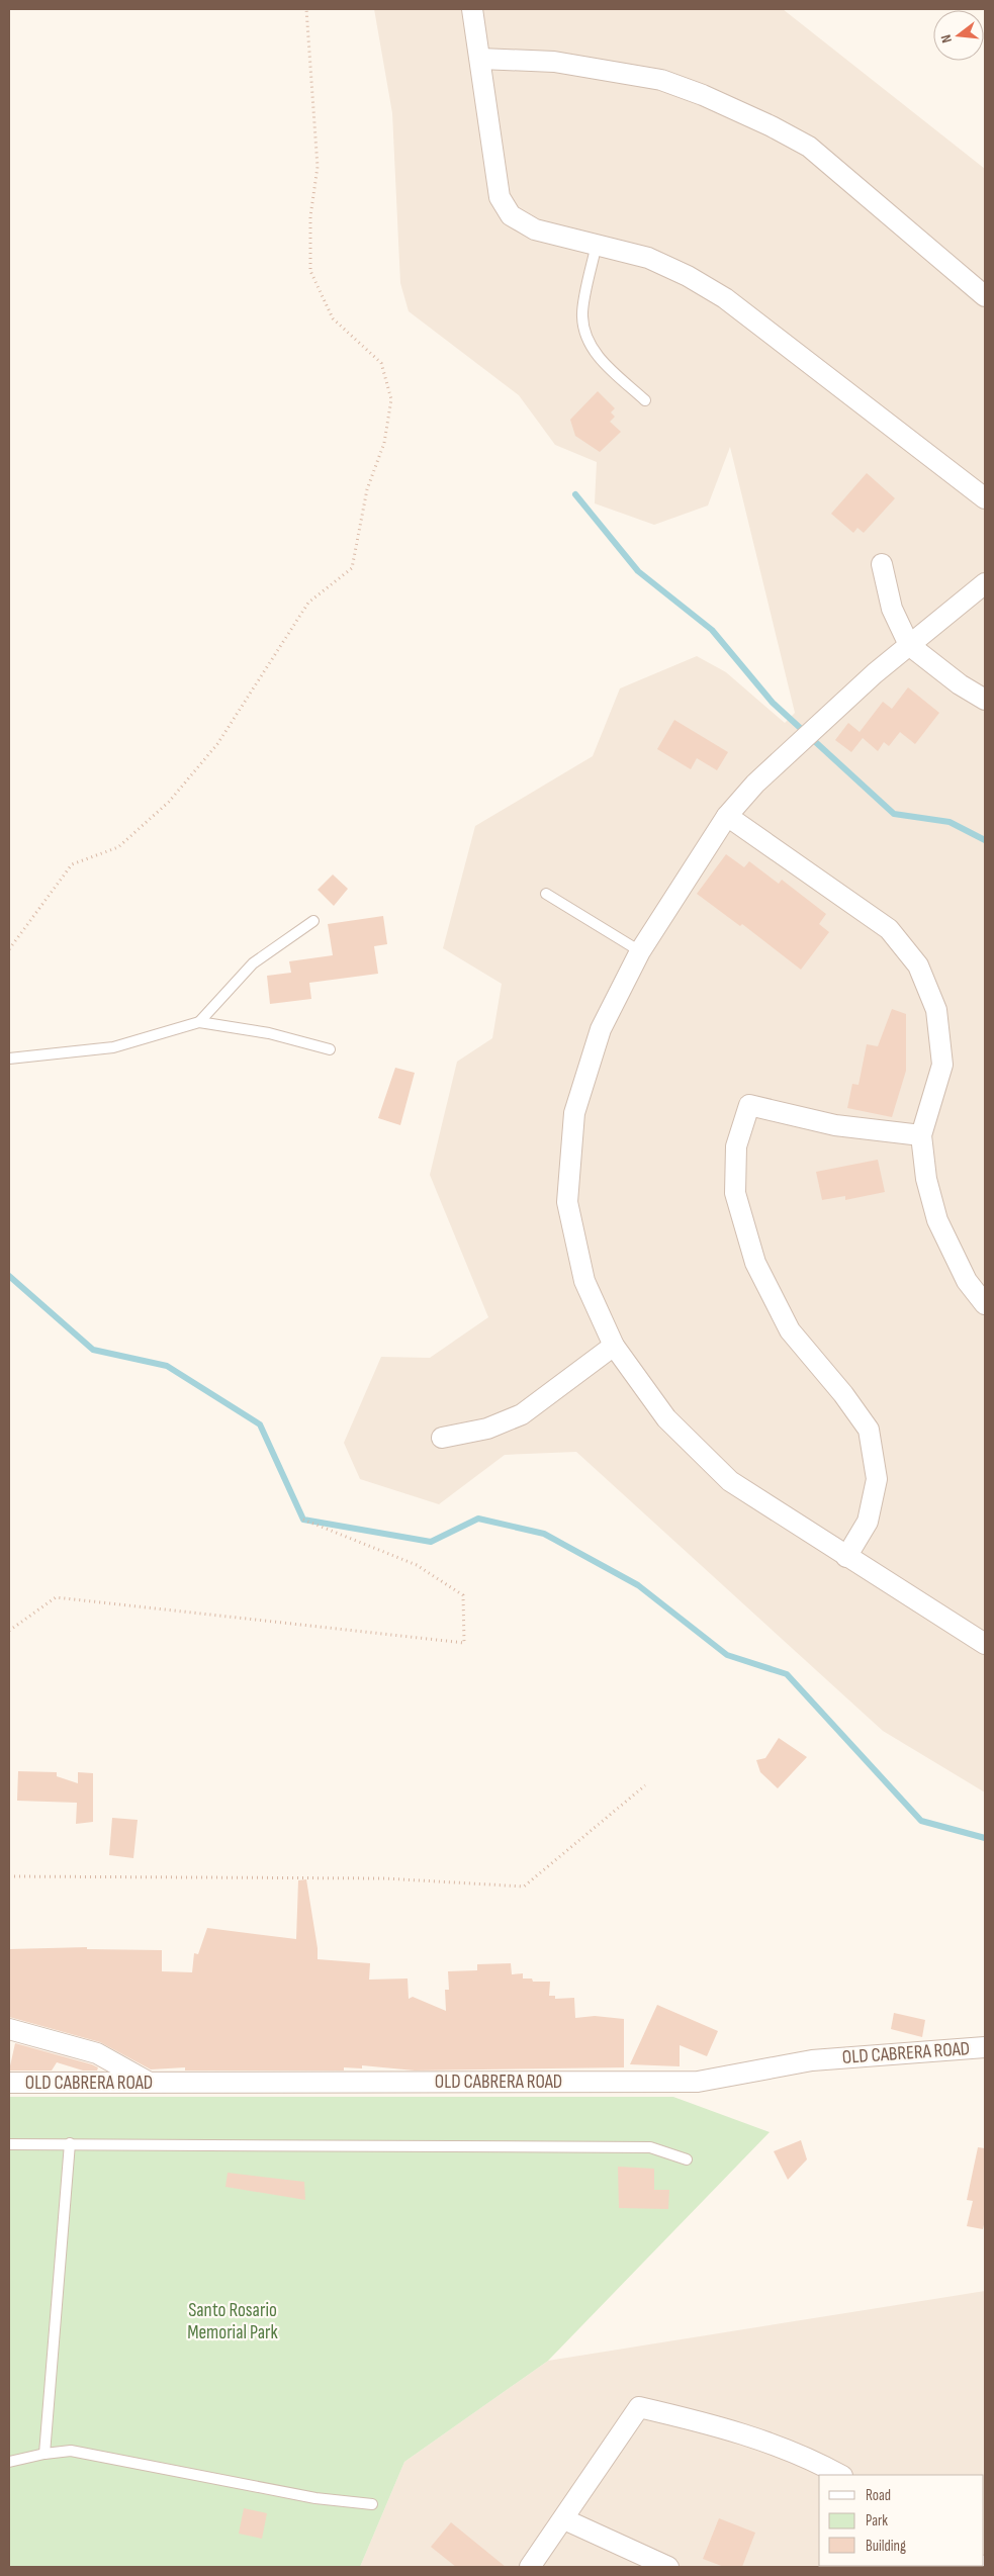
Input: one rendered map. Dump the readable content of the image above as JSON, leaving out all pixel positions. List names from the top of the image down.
{
  "streets": {
    "street": ["OLD CABRERA ROAD"]
  },
  "parks": ["Santo Rosario Memorial Park"],
  "legend": ["Road", "Park", "Building"],
  "north": "left"
}
